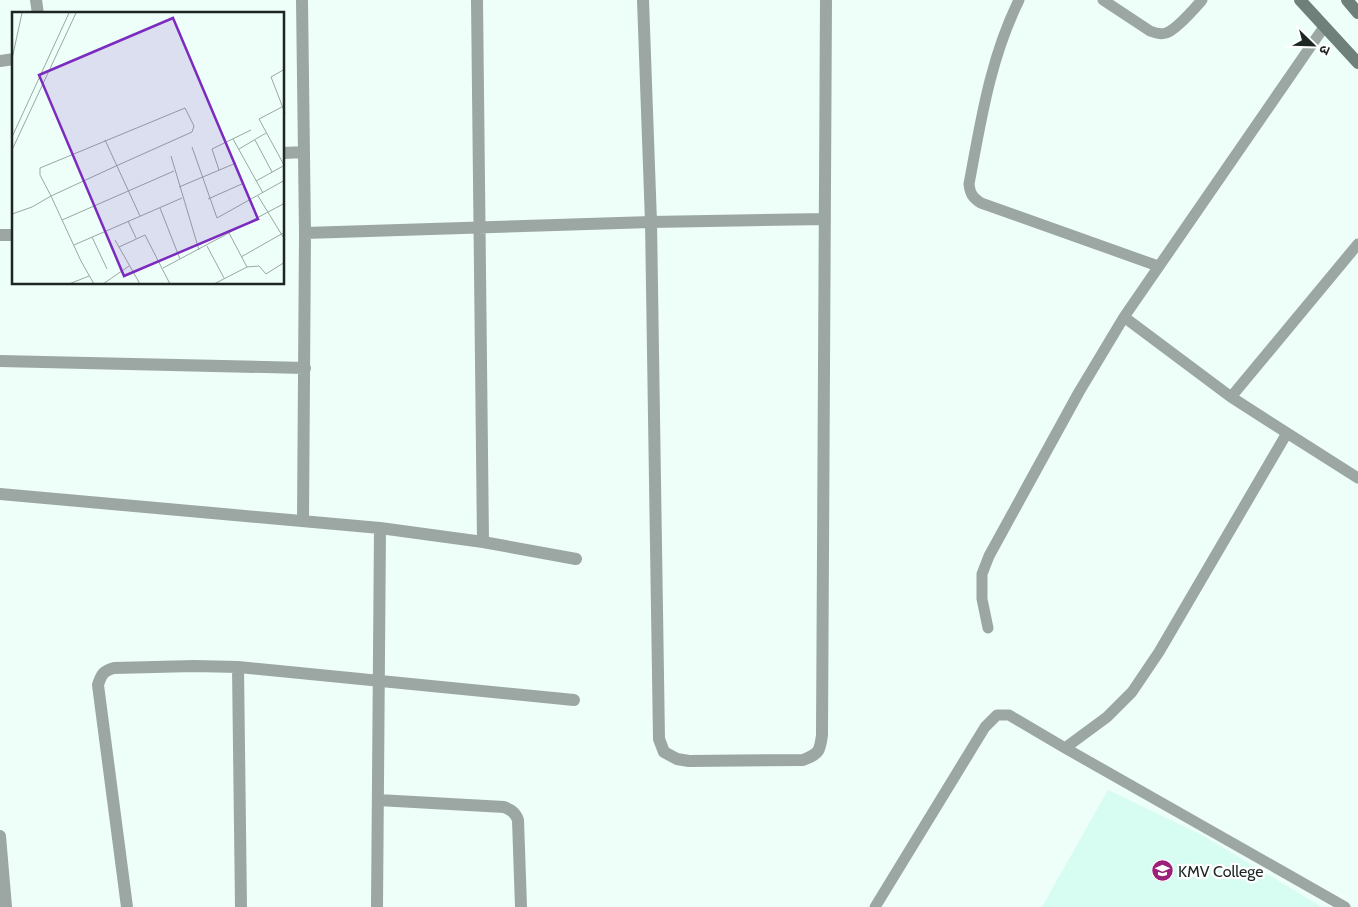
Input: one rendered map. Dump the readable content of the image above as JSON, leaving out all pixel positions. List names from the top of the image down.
{
  "places": {
    "school or university": ["KMV College"]
  },
  "north": "bottom right"
}
